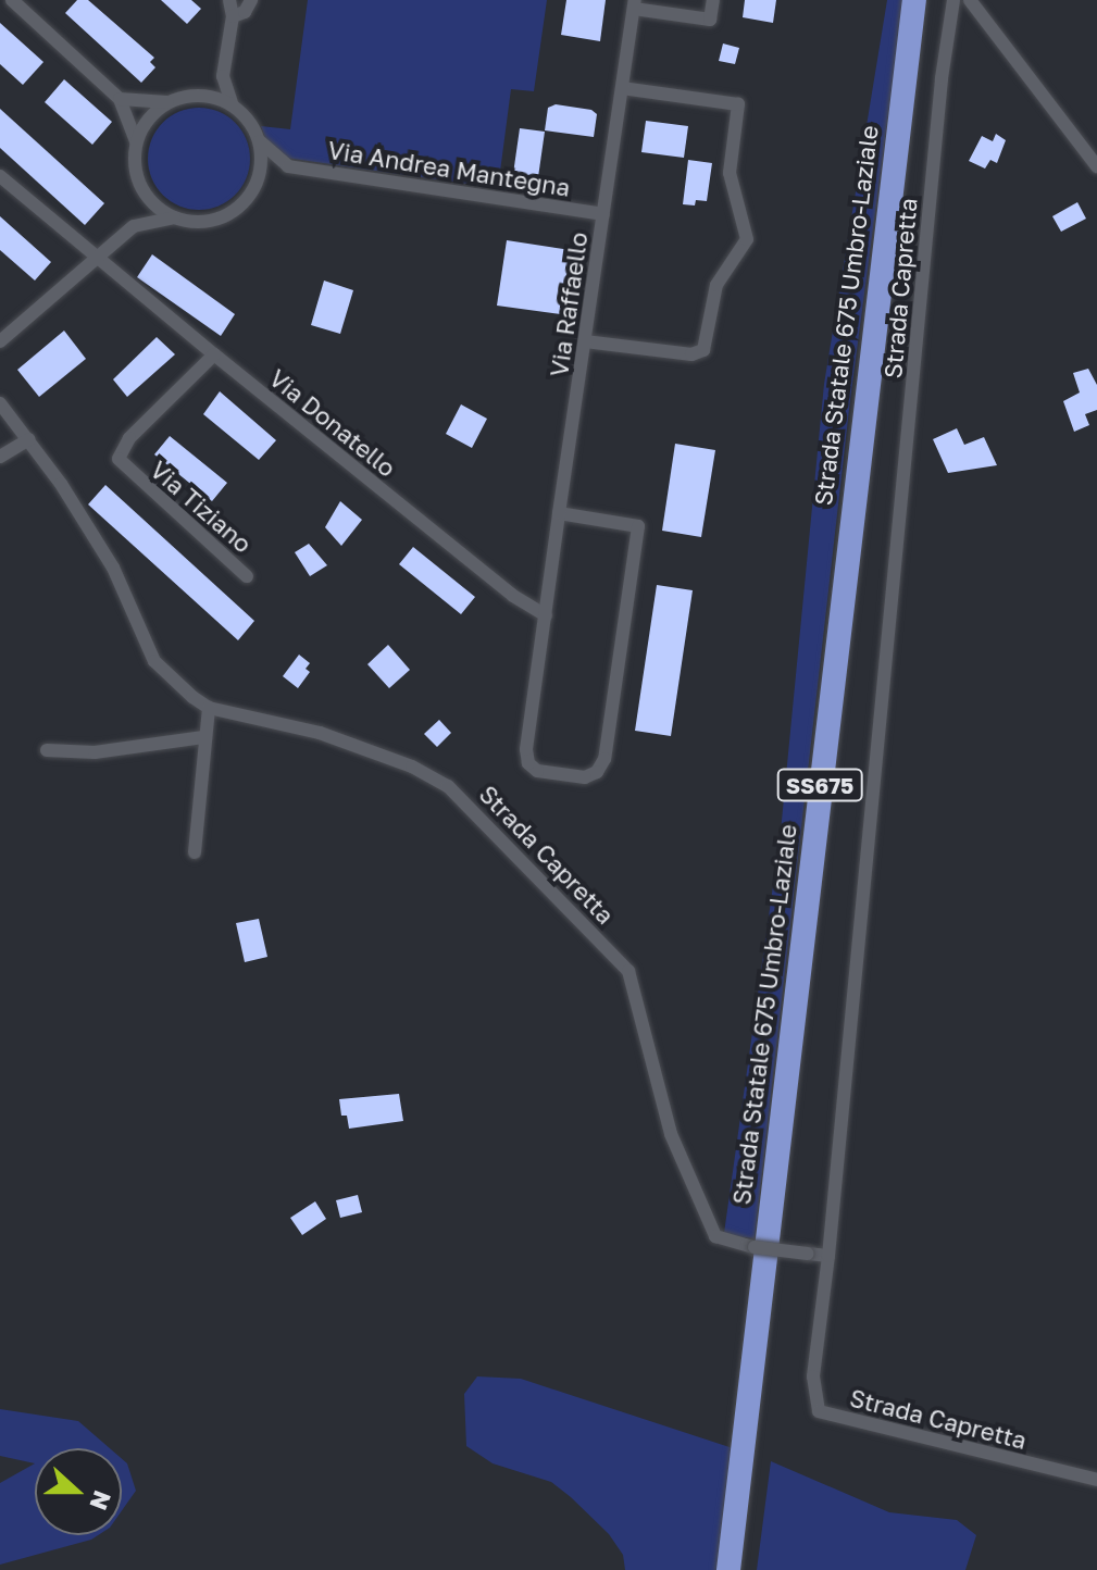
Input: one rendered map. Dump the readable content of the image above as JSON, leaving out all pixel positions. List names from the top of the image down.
{
  "streets": {
    "highway": ["Strada Statale 675 Umbro-Laziale", "SS675"],
    "street": [
      "Via Andrea Mantegna",
      "Strada Capretta",
      "Via Raffaello",
      "Via Donatello",
      "Via Tiziano"
    ]
  },
  "crossings": [
    ["Via Andrea Mantegna", "Via Raffaello"],
    ["Via Raffaello", "Via Donatello"],
    ["Via Donatello", "Via Tiziano"]
  ],
  "north": "right"
}
